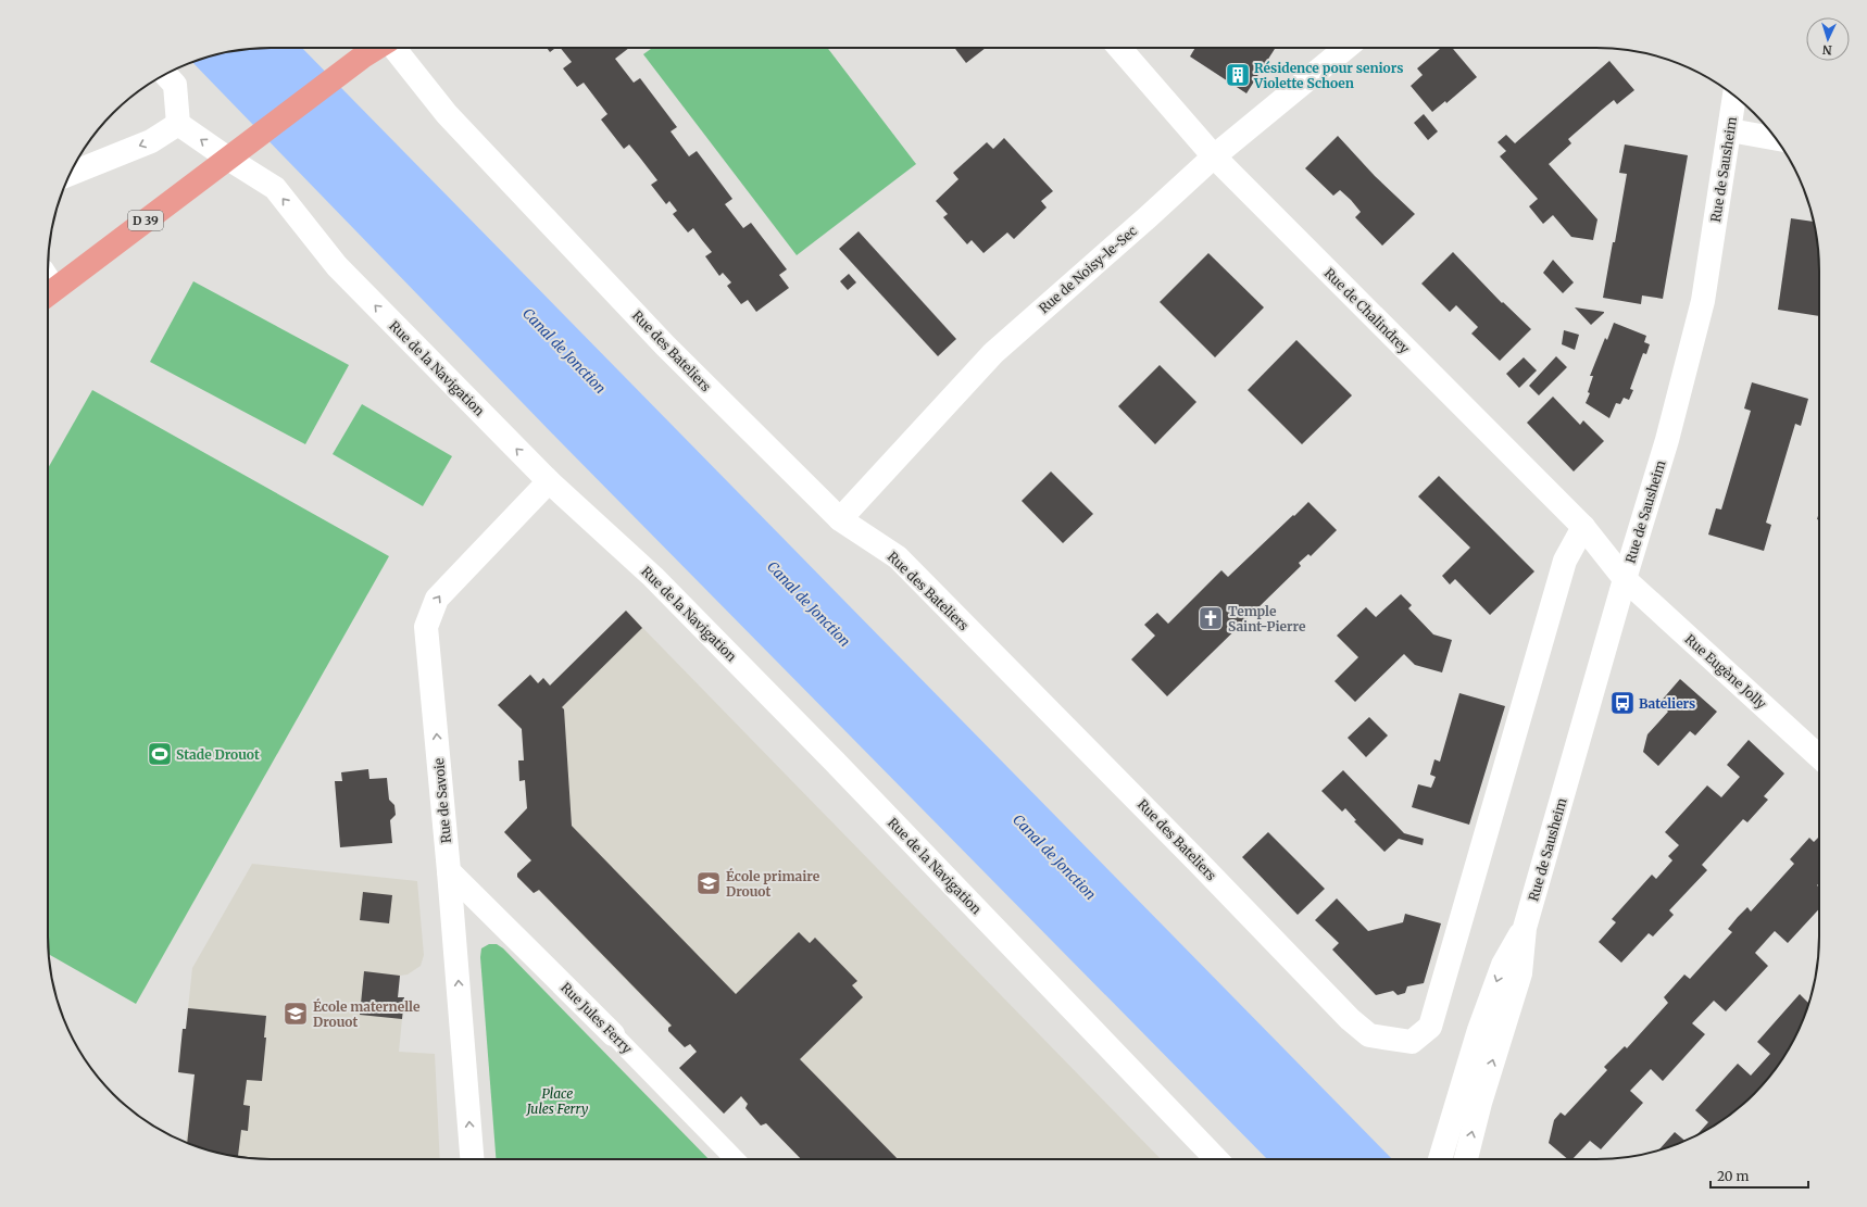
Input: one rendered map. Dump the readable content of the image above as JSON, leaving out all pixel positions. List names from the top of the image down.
{
  "streets": {
    "main road": ["D 39"],
    "street": [
      "Rue de Sausheim",
      "Rue de Noisy-le-Sec",
      "Rue de Chalindrey",
      "Rue des Bateliers",
      "Rue de la Navigation",
      "Rue Eugène Jolly",
      "Rue de Savoie",
      "Rue Jules Ferry"
    ]
  },
  "crossings": [
    ["Rue de Sausheim", "Rue de Chalindrey"],
    ["Rue de Sausheim", "Rue Eugène Jolly"],
    ["D 39", "Rue de la Navigation"],
    ["Rue de Noisy-le-Sec", "Rue de Chalindrey"],
    ["Rue de Noisy-le-Sec", "Rue des Bateliers"],
    ["Rue de Chalindrey", "Rue des Bateliers"],
    ["Rue de Chalindrey", "Rue Eugène Jolly"],
    ["Rue de la Navigation", "Rue de Savoie"],
    ["Rue de Savoie", "Rue Jules Ferry"]
  ],
  "one_way": ["Rue de la Navigation", "Rue de Savoie"],
  "water": ["Canal de Jonction"],
  "parks": ["Place Jules Ferry"],
  "places": {
    "building": ["Résidence pour seniors Violette Schoen"],
    "church": ["Temple Saint-Pierre"],
    "bus stop": ["Bateliers"],
    "sports": ["Stade Drouot"],
    "school or university": ["École primaire Drouot", "École maternelle Drouot"]
  },
  "scale_bar": "20 m",
  "north": "bottom"
}
